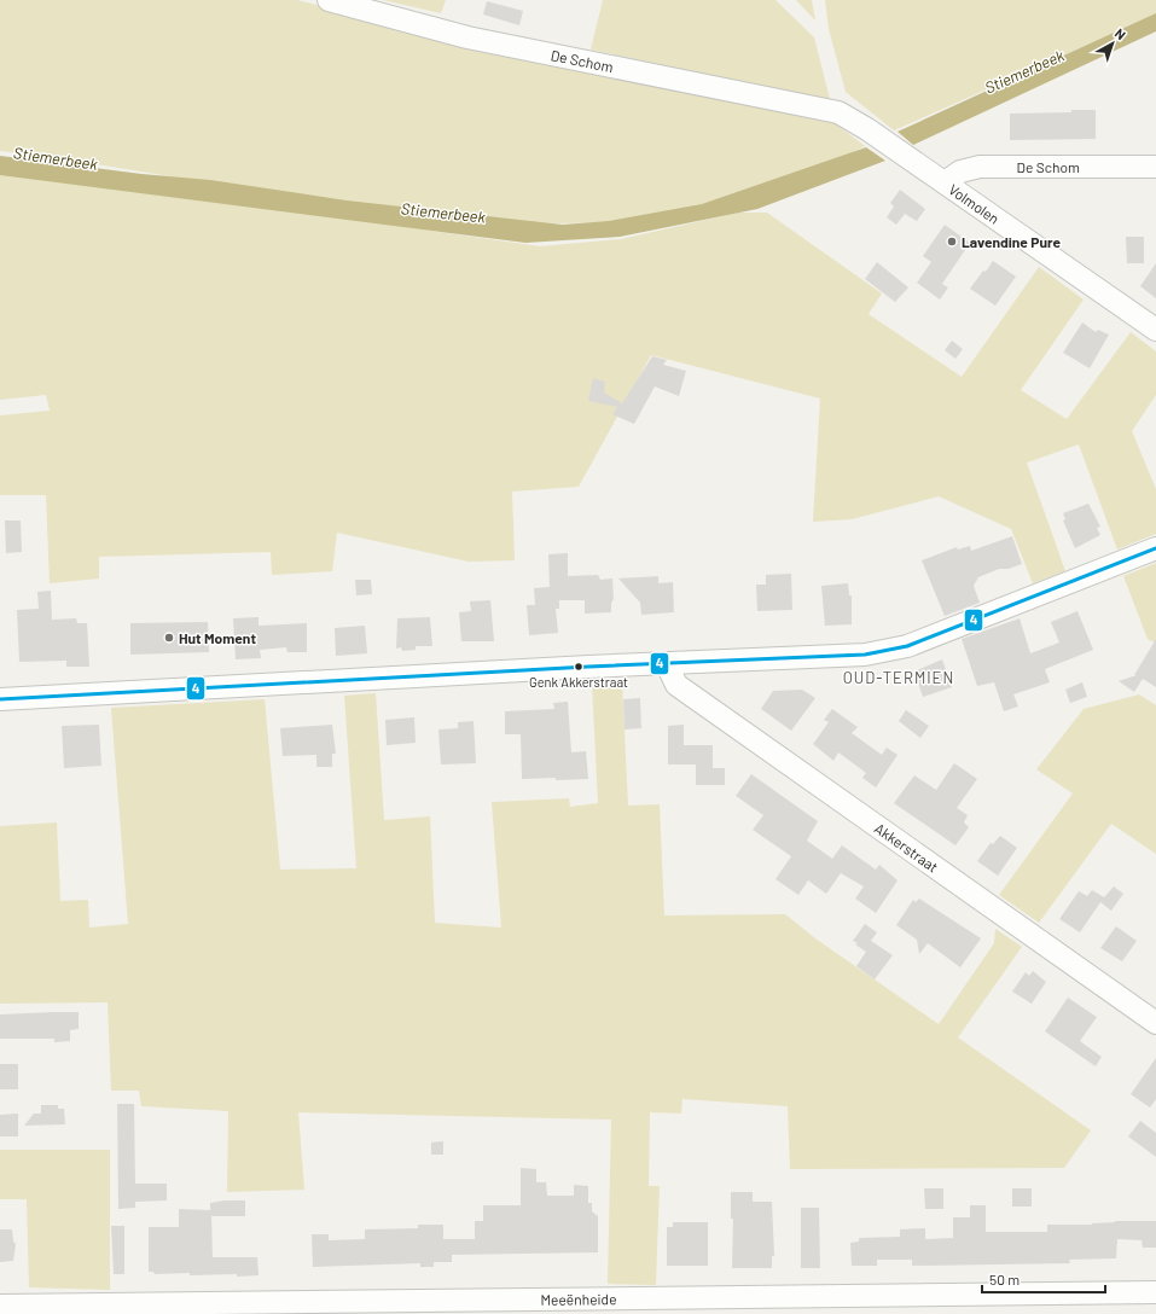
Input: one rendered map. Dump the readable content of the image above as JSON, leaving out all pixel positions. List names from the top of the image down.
{
  "streets": {
    "street": [
      "De Schom",
      "Volmolen",
      "Akkerstraat",
      "Meeënheide"
    ]
  },
  "crossings": [
    ["De Schom", "Volmolen"]
  ],
  "districts": ["OUD-TERMIEN"],
  "water": ["Stiemerbeek"],
  "places": ["Lavendine Pure", "Hut Moment", "Genk Akkerstraat"],
  "lines": ["transit line 4"],
  "scale_bar": "50 m",
  "north": "top right"
}
